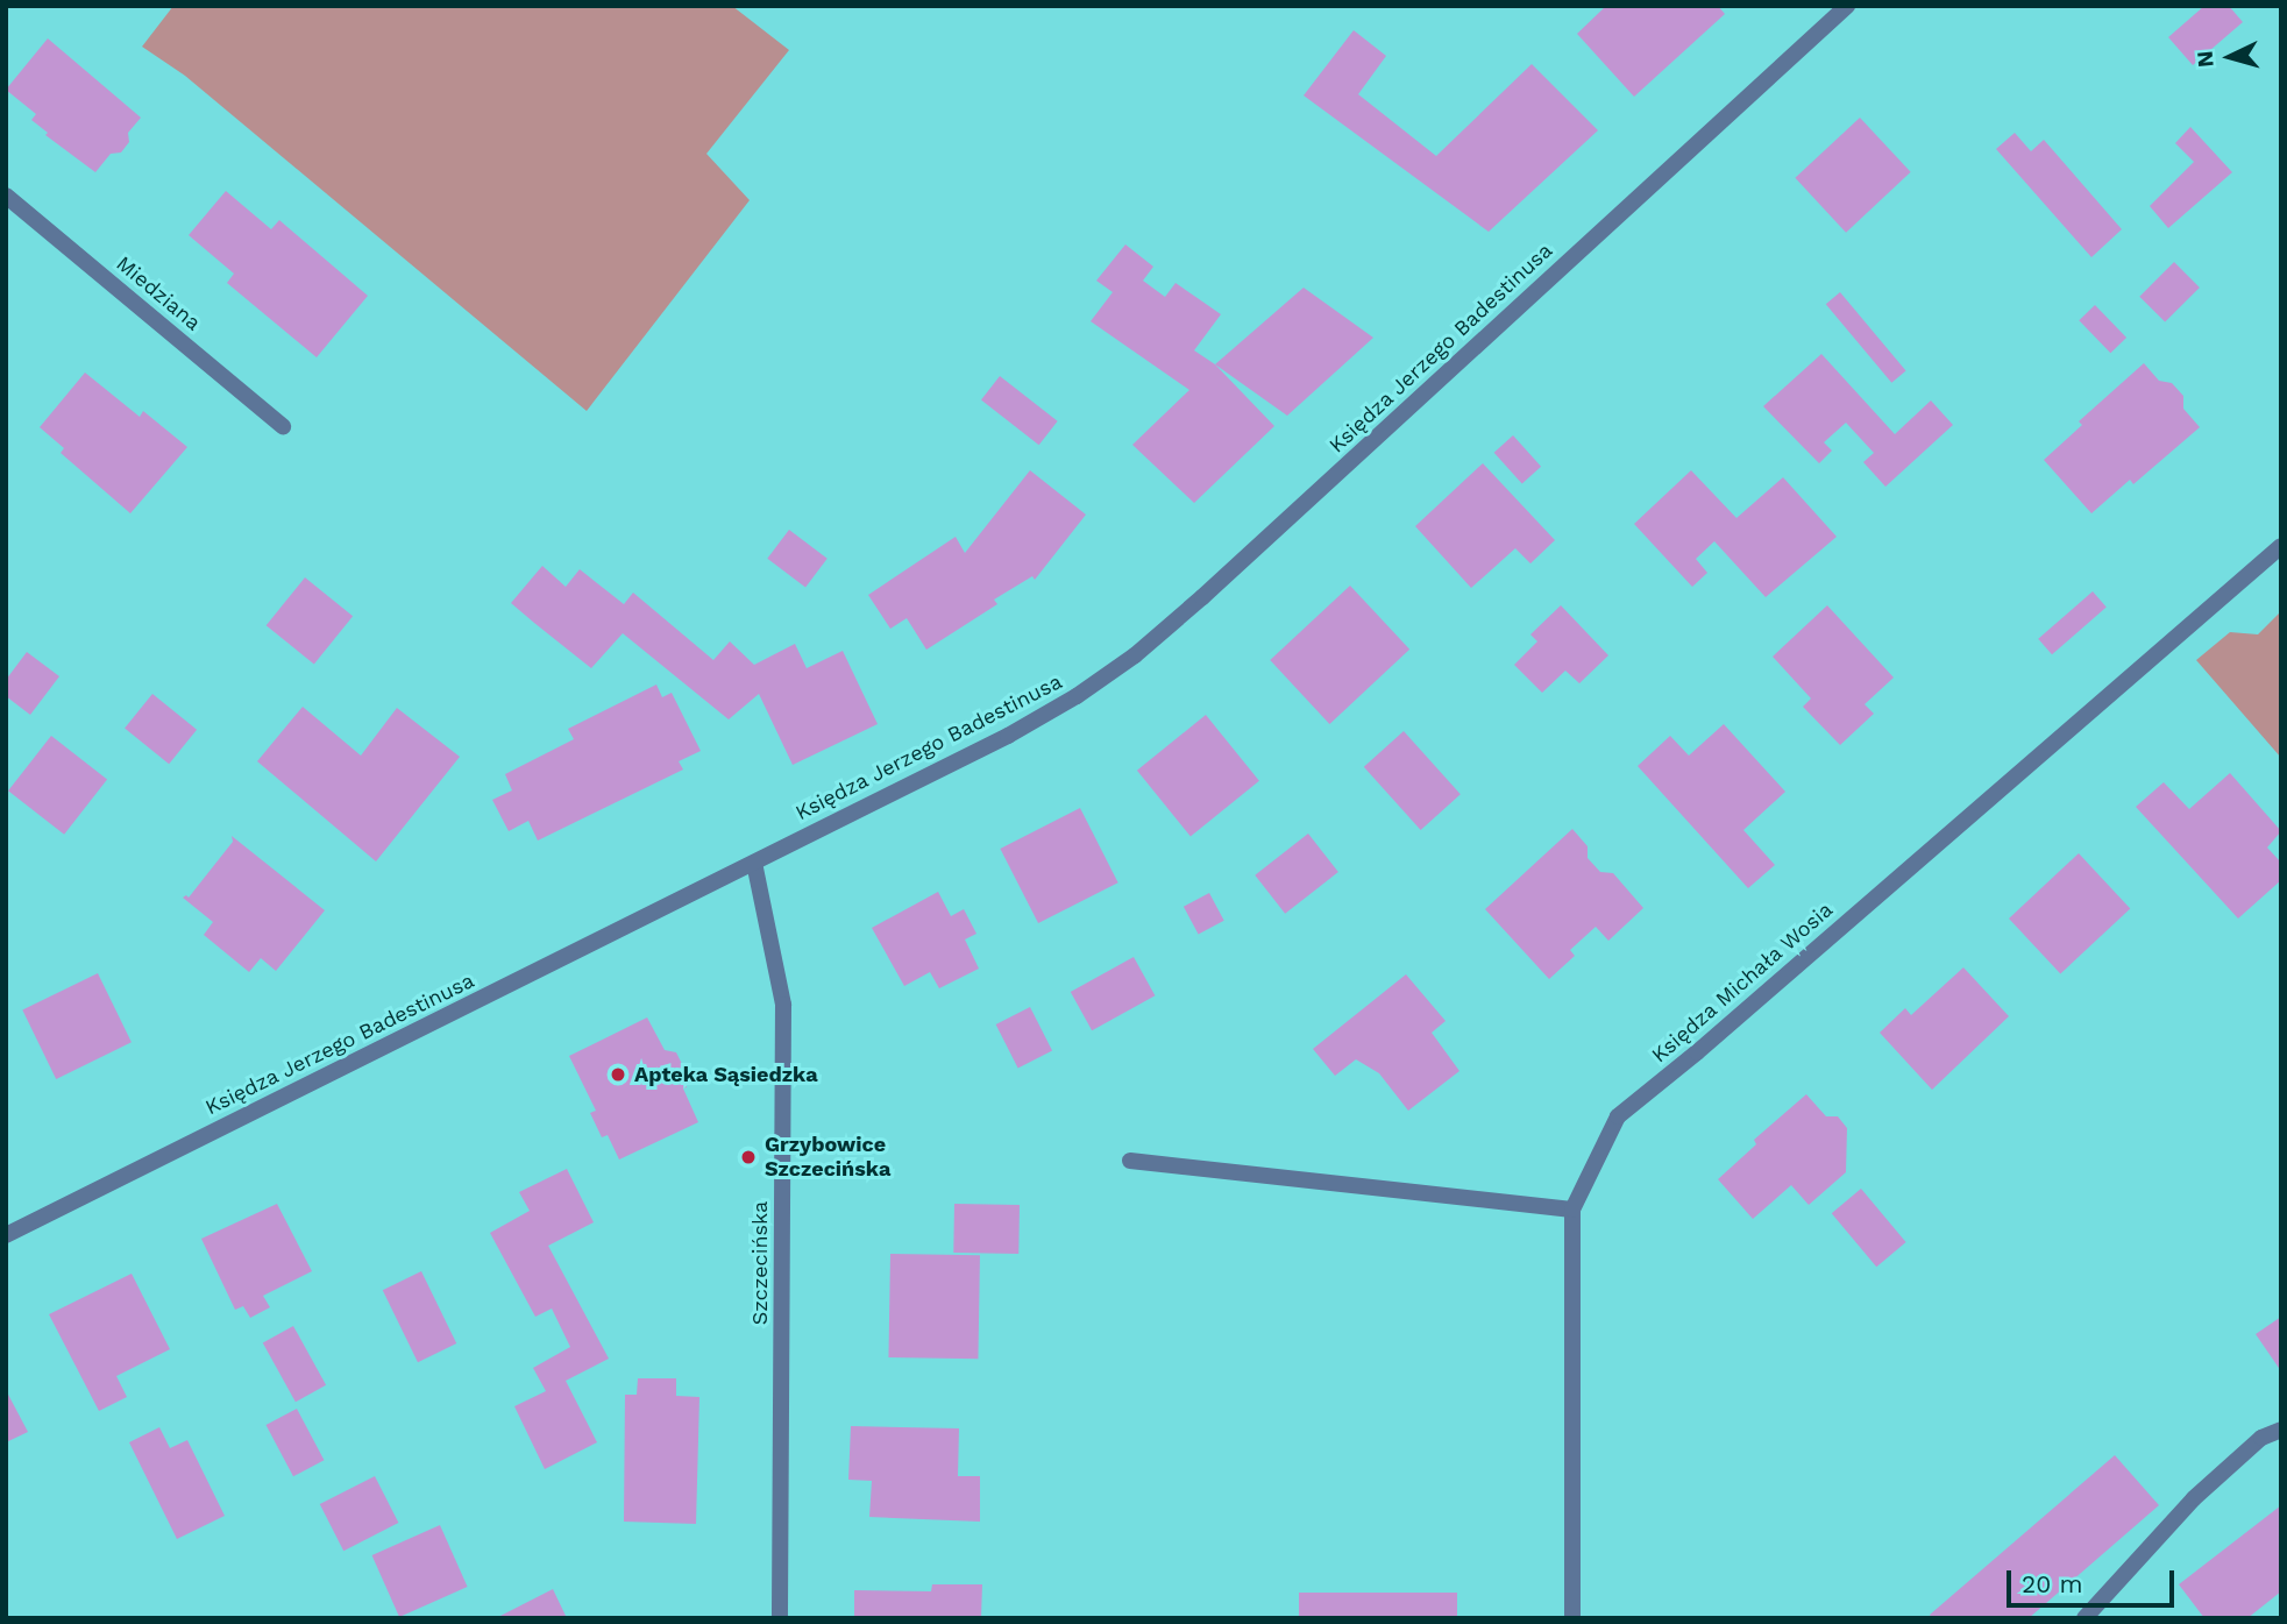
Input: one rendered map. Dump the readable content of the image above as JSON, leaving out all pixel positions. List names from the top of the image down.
{
  "streets": {
    "street": [
      "Miedziana",
      "Księdza Jerzego Badestinusa",
      "Księdza Michała Wosia",
      "Szczecińska"
    ]
  },
  "crossings": [
    ["Księdza Jerzego Badestinusa", "Szczecińska"]
  ],
  "places": ["Apteka Sąsiedzka", "Grzybowice Szczecińska"],
  "scale_bar": "20 m",
  "north": "left"
}
